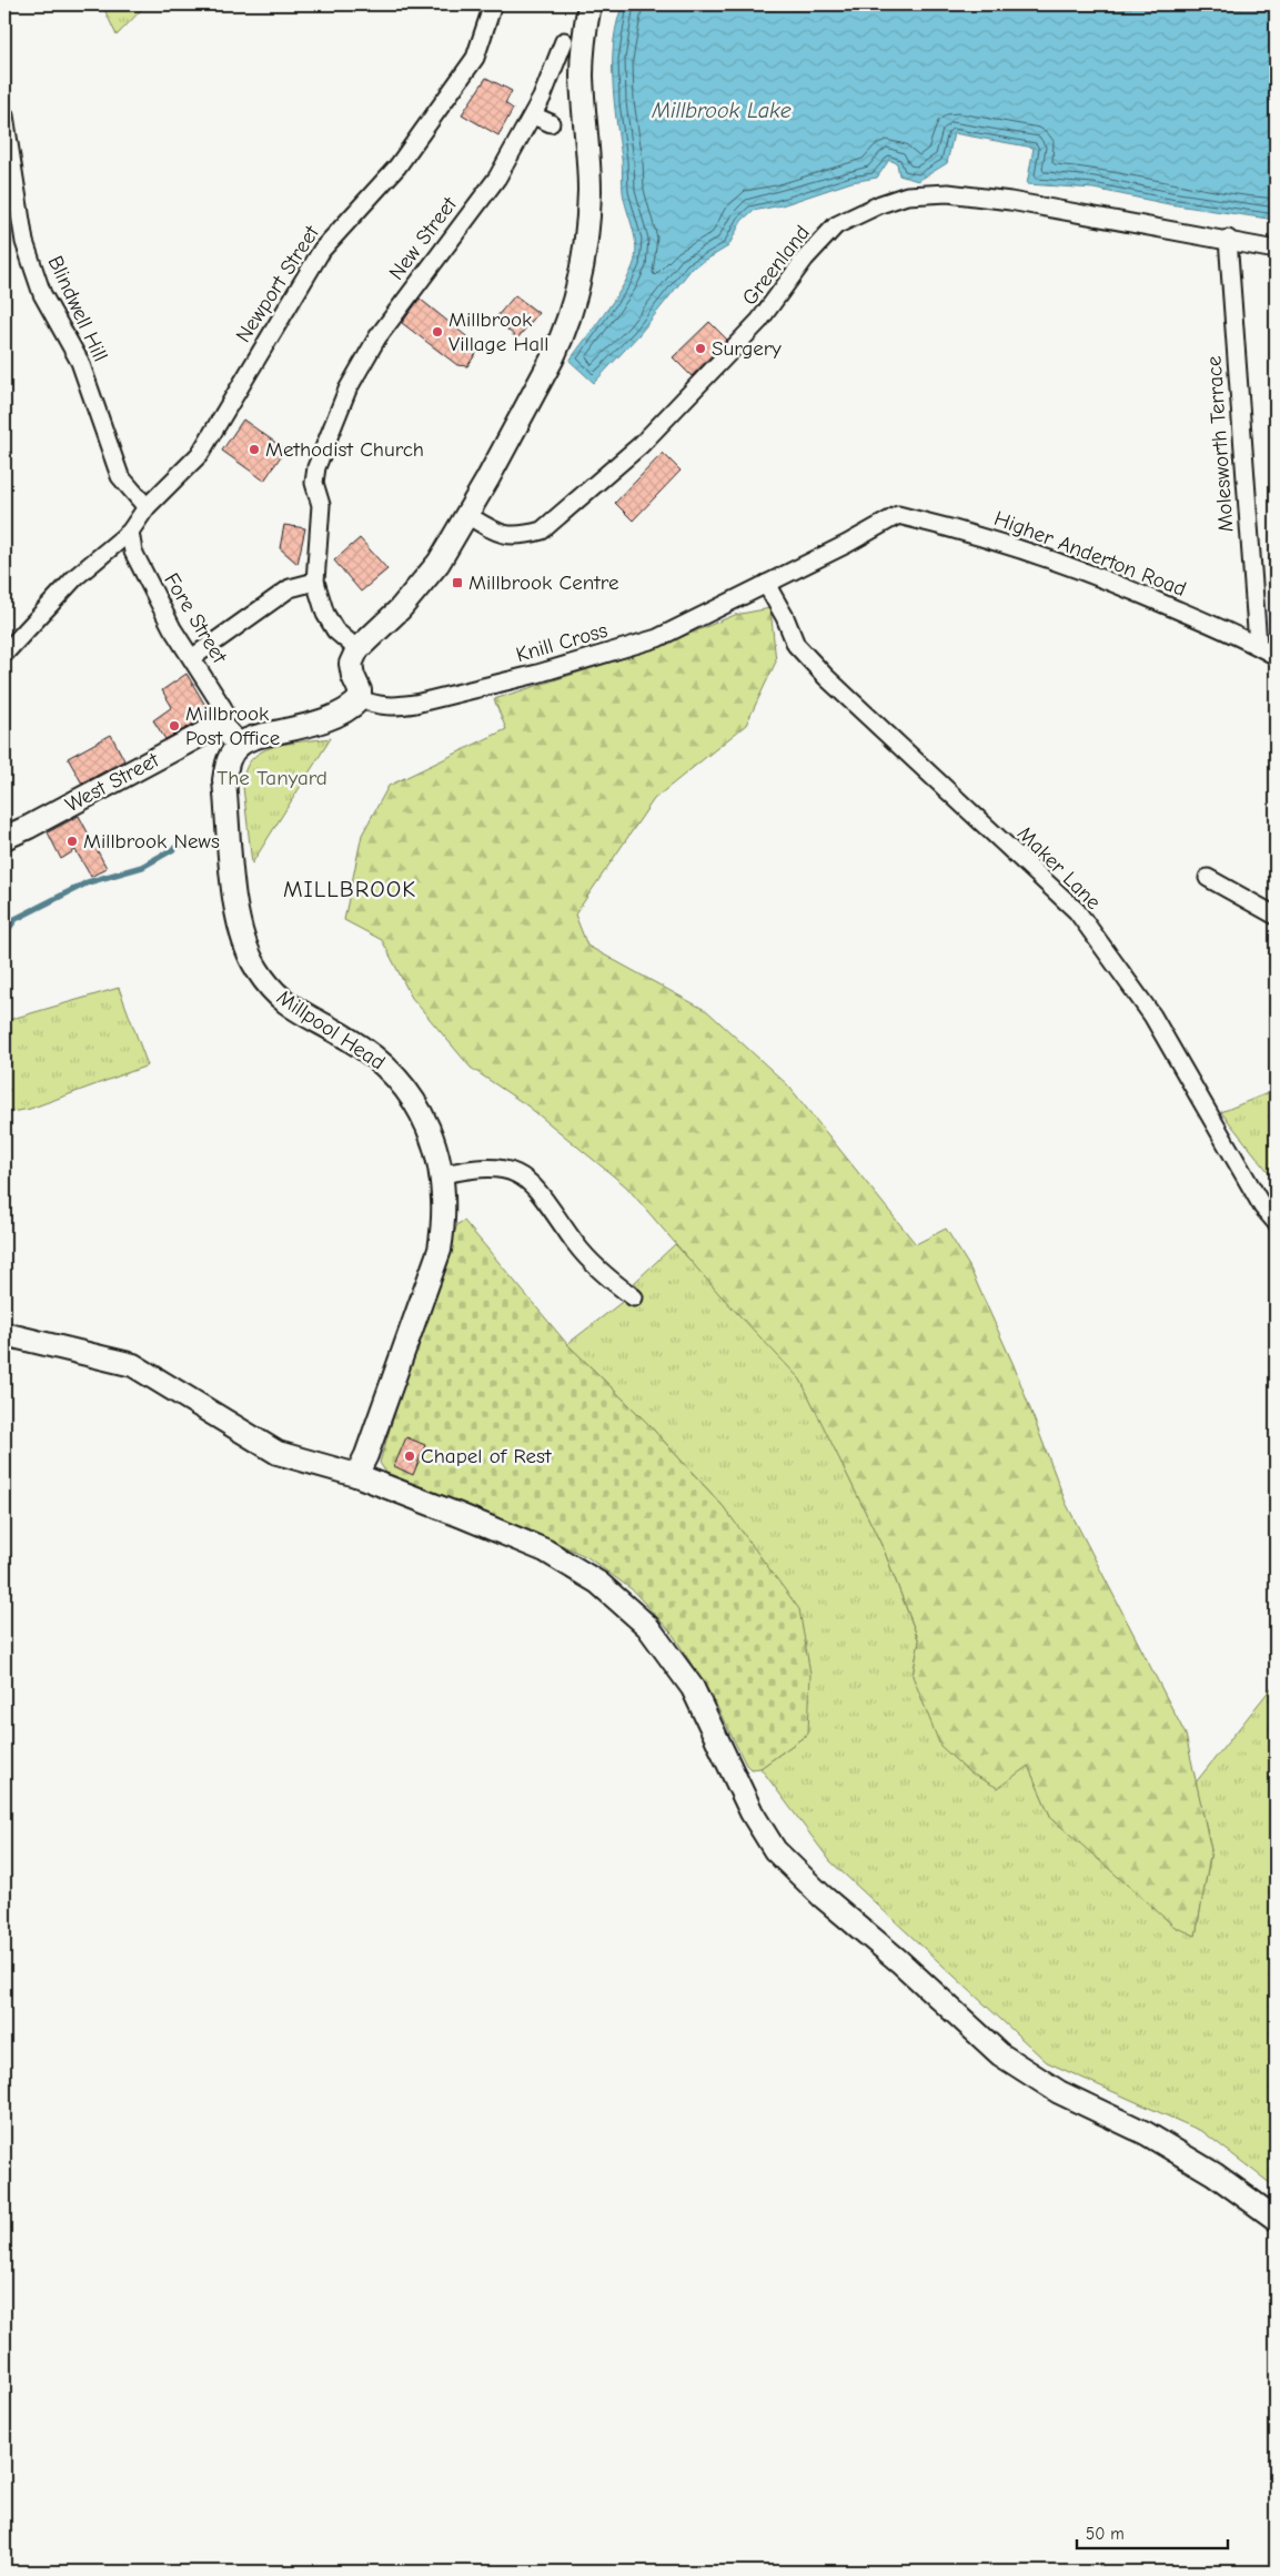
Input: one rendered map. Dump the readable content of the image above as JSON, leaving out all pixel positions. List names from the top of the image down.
{
  "streets": {
    "street": [
      "New Street",
      "Greenland",
      "Newport Street",
      "Blindwell Hill",
      "Molesworth Terrace",
      "Higher Anderton Road",
      "Fore Street",
      "Knill Cross",
      "West Street",
      "Maker Lane",
      "Millpool Head"
    ]
  },
  "crossings": [
    ["Greenland", "Molesworth Terrace"],
    ["Newport Street", "Blindwell Hill"],
    ["Newport Street", "Fore Street"],
    ["Molesworth Terrace", "Higher Anderton Road"],
    ["Higher Anderton Road", "Knill Cross"],
    ["Higher Anderton Road", "Maker Lane"],
    ["Fore Street", "West Street"],
    ["Knill Cross", "Maker Lane"]
  ],
  "districts": ["MILLBROOK"],
  "water": ["Millbrook Lake"],
  "parks": ["The Tanyard"],
  "places": {
    "other": [
      "Millbrook Village Hall",
      "Surgery",
      "Methodist Church",
      "Millbrook Post Office",
      "Millbrook News",
      "Chapel of Rest"
    ],
    "transit": ["Millbrook Centre"]
  },
  "scale_bar": "50 m"
}
